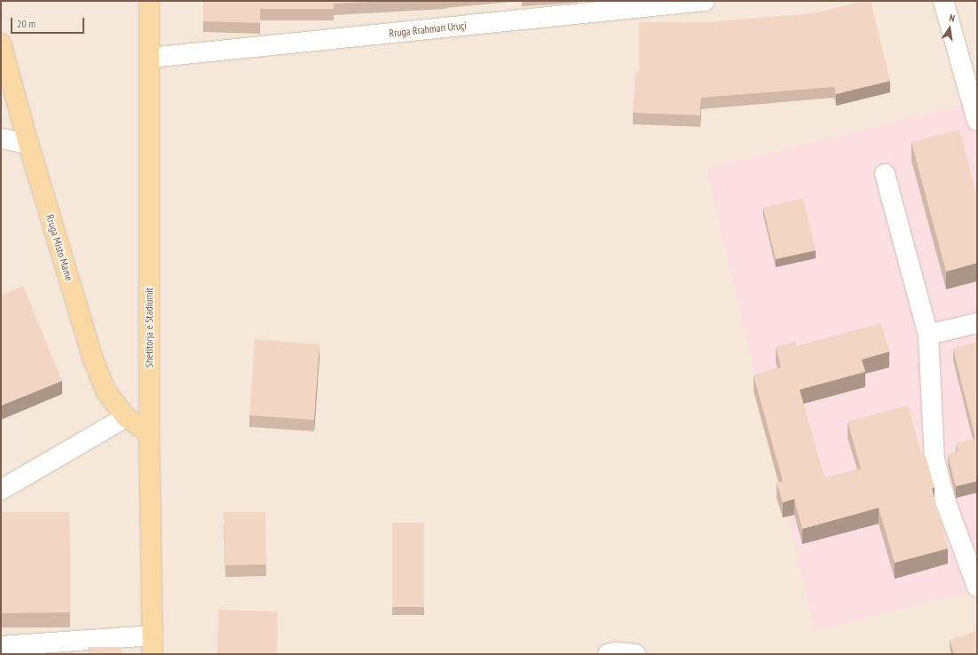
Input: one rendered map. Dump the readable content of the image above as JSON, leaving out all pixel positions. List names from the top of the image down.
{
  "streets": {
    "main road": ["Rruga Misto Mame", "Shetitorja e Stadiumit"],
    "street": ["Rruga Rrahman Uruçi"]
  },
  "crossings": [
    ["Rruga Rrahman Uruçi", "Shetitorja e Stadiumit"],
    ["Rruga Misto Mame", "Shetitorja e Stadiumit"]
  ],
  "scale_bar": "20 m",
  "north": "top"
}
